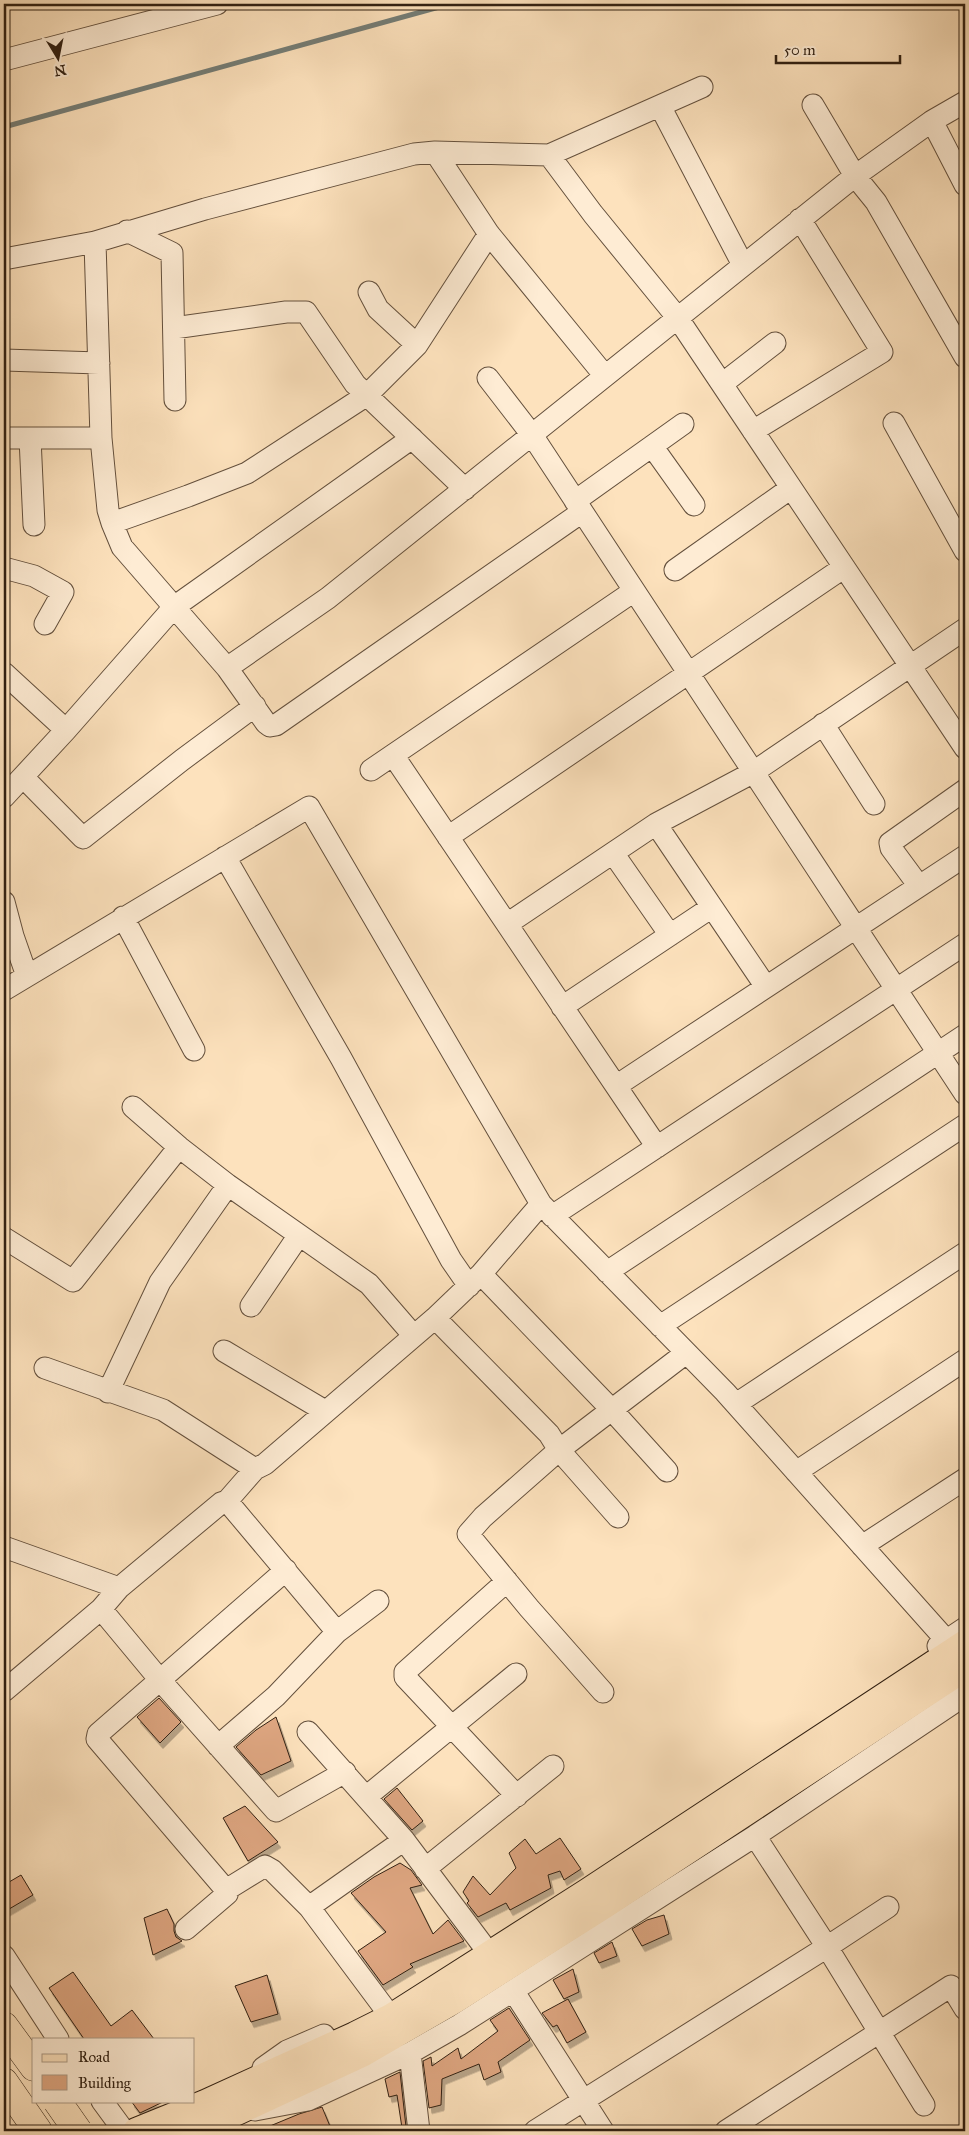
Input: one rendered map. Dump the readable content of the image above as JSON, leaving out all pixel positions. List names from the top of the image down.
{
  "legend": ["Road", "Building"],
  "scale_bar": "50 m",
  "north": "bottom"
}
